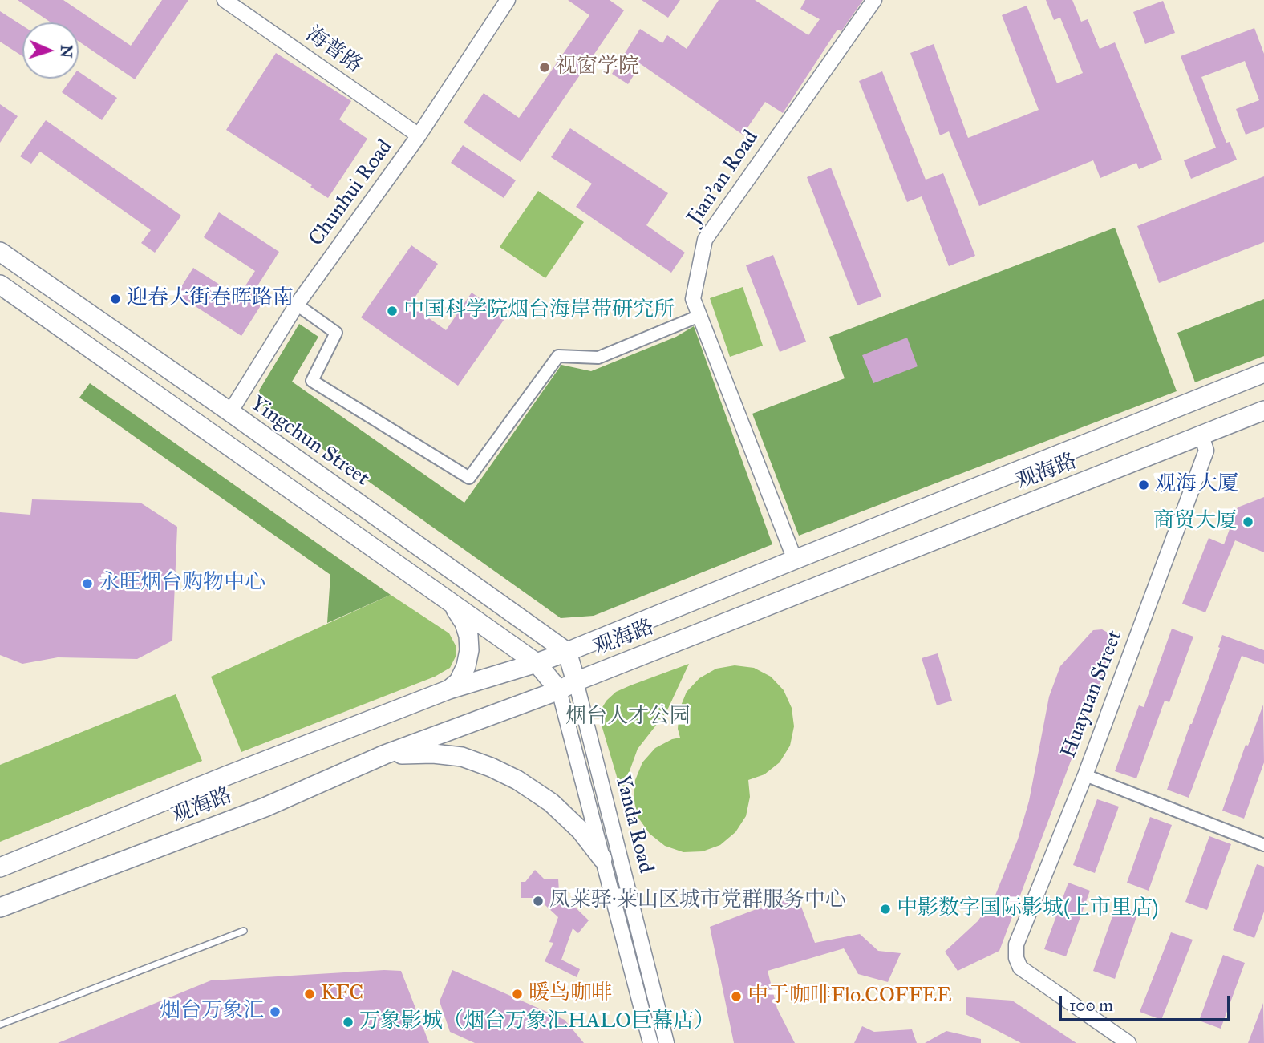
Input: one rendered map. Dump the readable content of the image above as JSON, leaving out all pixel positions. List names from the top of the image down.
{
  "streets": {
    "main road": ["Yingchun Street", "观海路"],
    "street": [
      "海普路",
      "Jian'an Road",
      "Chunhui Road",
      "Huayuan Street",
      "Yanda Road"
    ]
  },
  "crossings": [
    ["海普路", "Chunhui Road"],
    ["Jian'an Road", "观海路"],
    ["Chunhui Road", "Yingchun Street"],
    ["Yingchun Street", "观海路"],
    ["观海路", "Huayuan Street"],
    ["观海路", "Yanda Road"]
  ],
  "parks": ["烟台人才公园"],
  "places": [
    "视窗学院",
    "迎春大街春晖路南",
    "中国科学院烟台海岸带研究所",
    "观海大厦",
    "商贸大厦",
    "永旺烟台购物中心",
    "凤莱驿·莱山区城市党群服务中心",
    "中影数字国际影城(上市里店)",
    "KFC",
    "暖鸟咖啡",
    "中于咖啡Flo.COFFEE",
    "烟台万象汇",
    "万象影城（烟台万象汇HALO巨幕店）"
  ],
  "scale_bar": "100 m",
  "north": "right"
}
